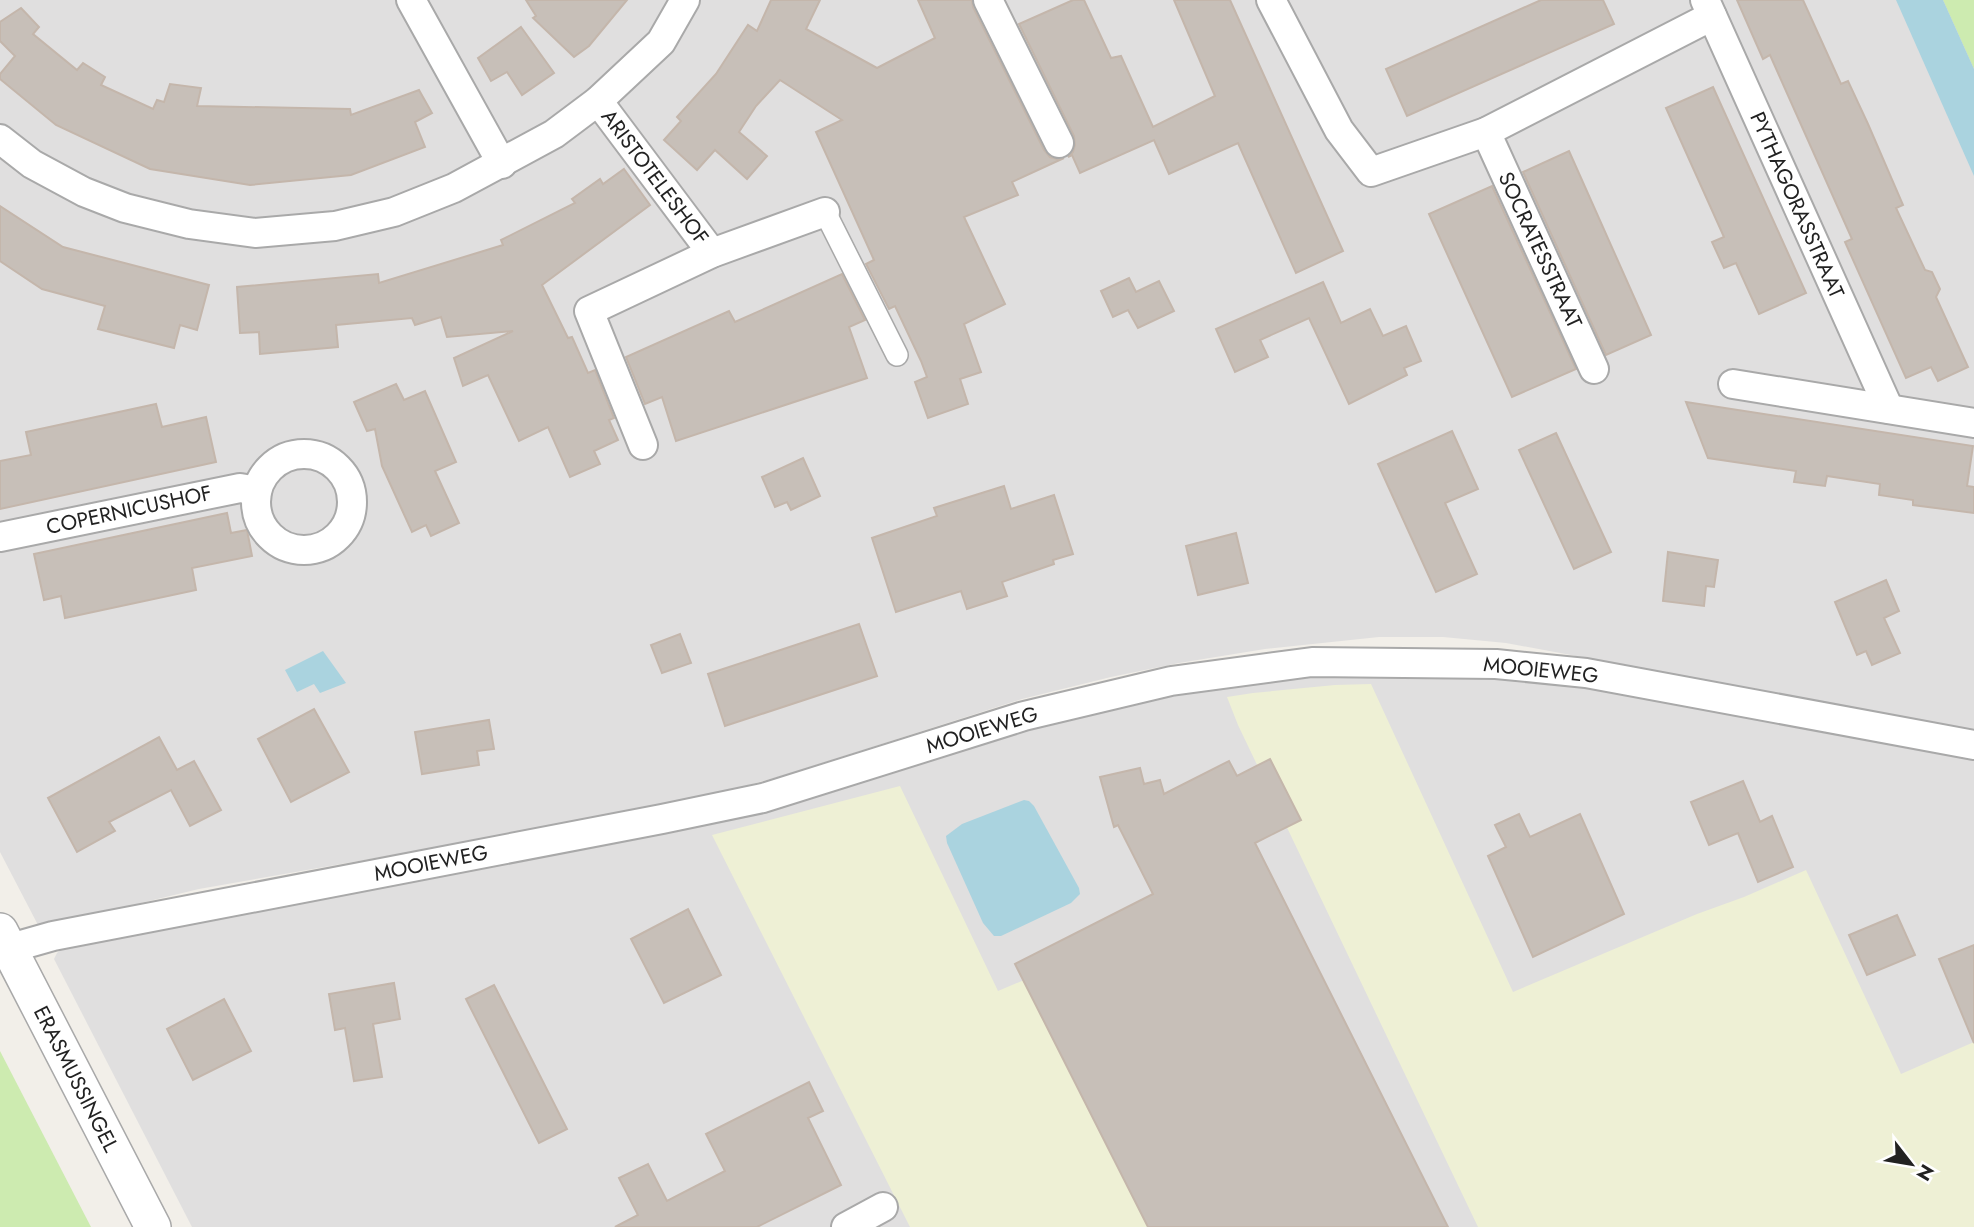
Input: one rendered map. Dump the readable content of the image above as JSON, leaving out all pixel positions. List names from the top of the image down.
{
  "streets": {
    "street": [
      "ARISTOTELESHOF",
      "PYTHAGORASSTRAAT",
      "SOCRATESSTRAAT",
      "COPERNICUSHOF",
      "MOOIEWEG",
      "ERASMUSSINGEL"
    ]
  },
  "crossings": [
    ["MOOIEWEG", "ERASMUSSINGEL"]
  ],
  "north": "bottom right"
}
